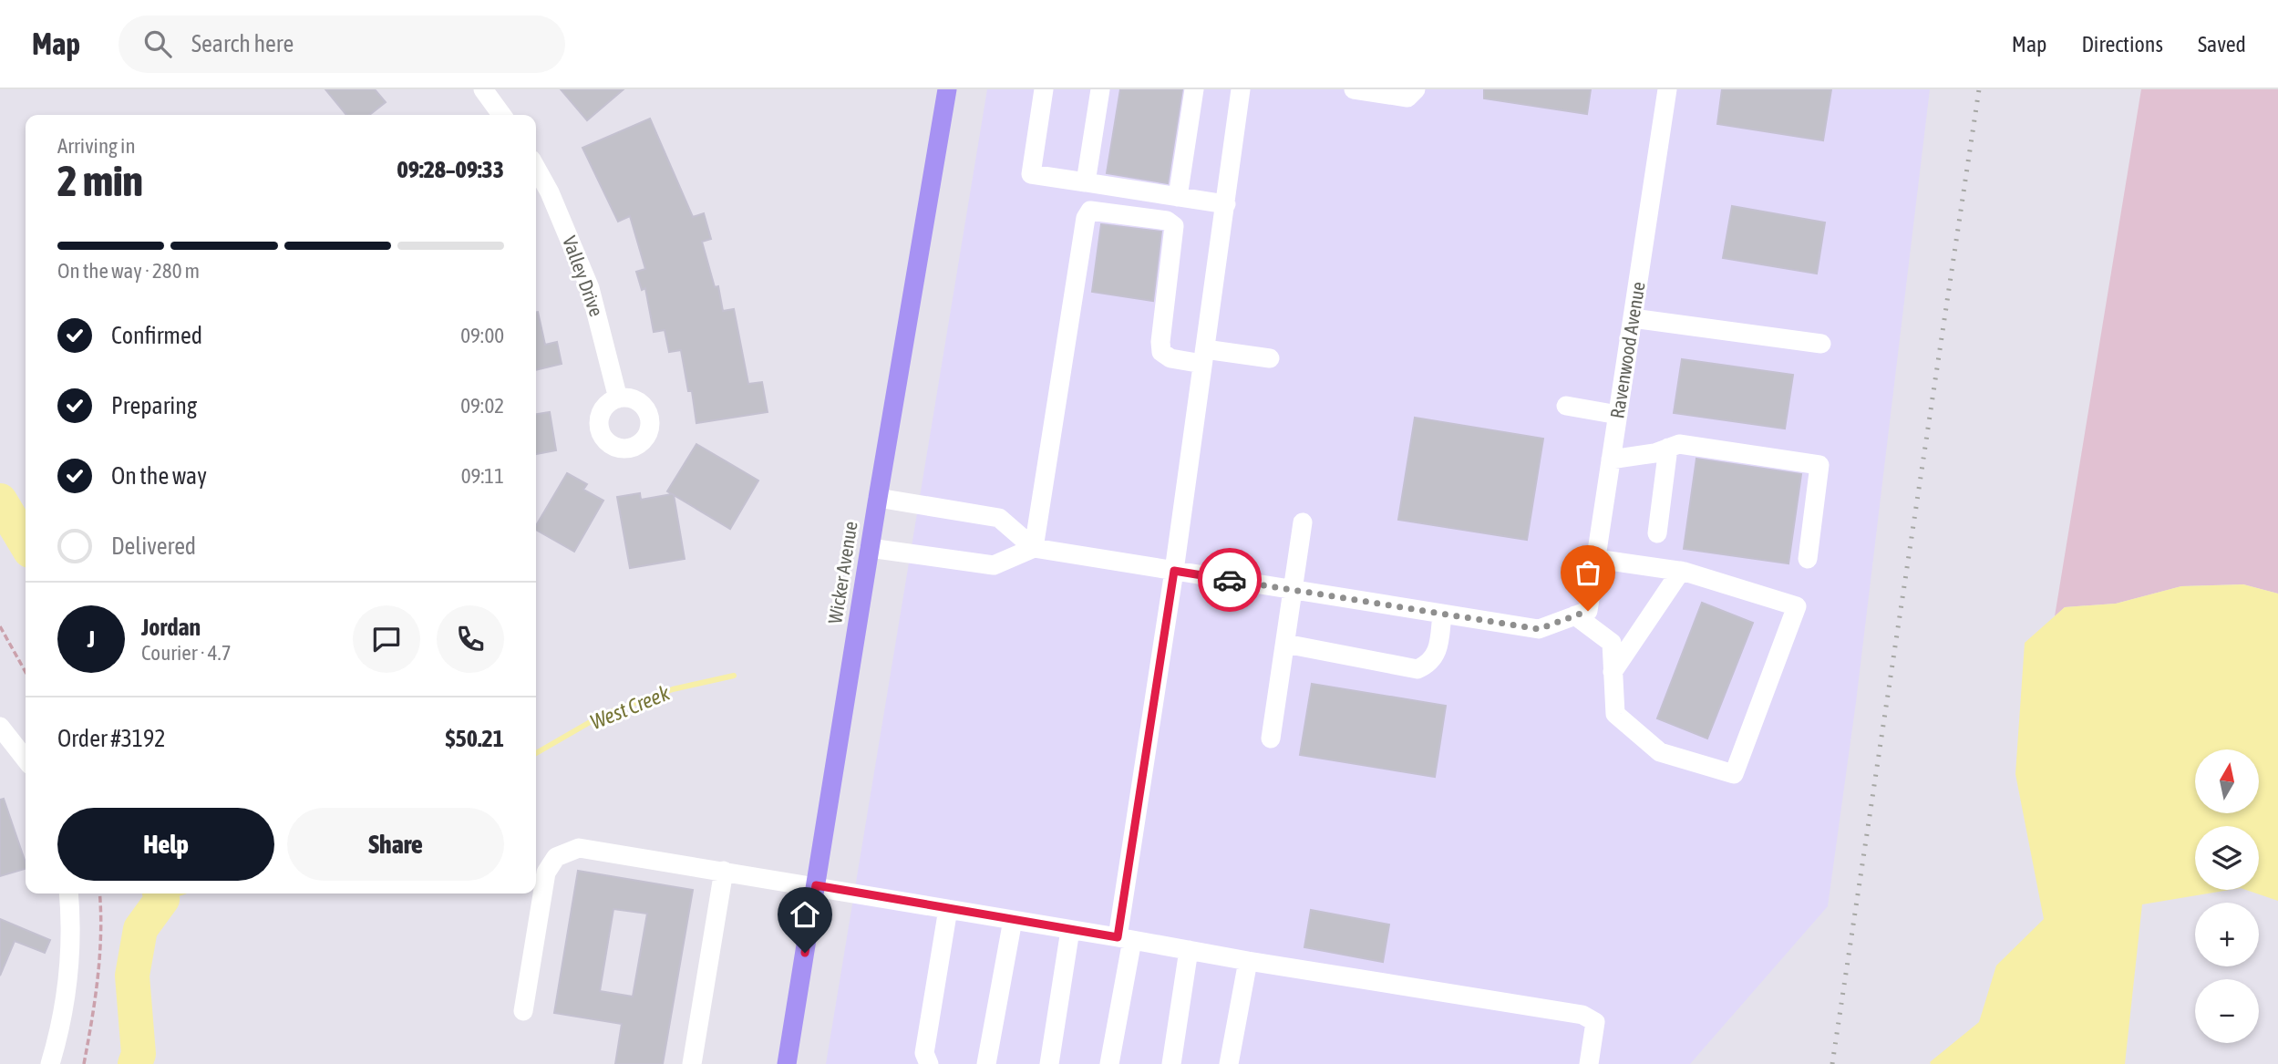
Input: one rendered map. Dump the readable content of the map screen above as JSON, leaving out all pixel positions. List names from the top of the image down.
{
  "streets": {
    "highway": ["Wicker Avenue"],
    "street": ["Valley Drive", "Ravenwood Avenue"]
  },
  "water": ["West Creek"],
  "north": "top",
  "page": {
    "header": "Map",
    "search": "Search here",
    "nav": ["Map", "Directions", "Saved"],
    "heading": ["2 min", "Arriving in", "09:28–09:33"],
    "panel": [
      "Jordan",
      "Courier · 4.7",
      "Order #3192",
      "$50.21"
    ],
    "bar": "On the way · 280 m",
    "list": [
      ["Confirmed", "09:00"],
      ["Preparing", "09:02"],
      ["On the way", "09:11"],
      "Delivered"
    ],
    "round": "J",
    "map_buttons": ["+", "−"],
    "buttons": ["Help", "Share"]
  }
}
